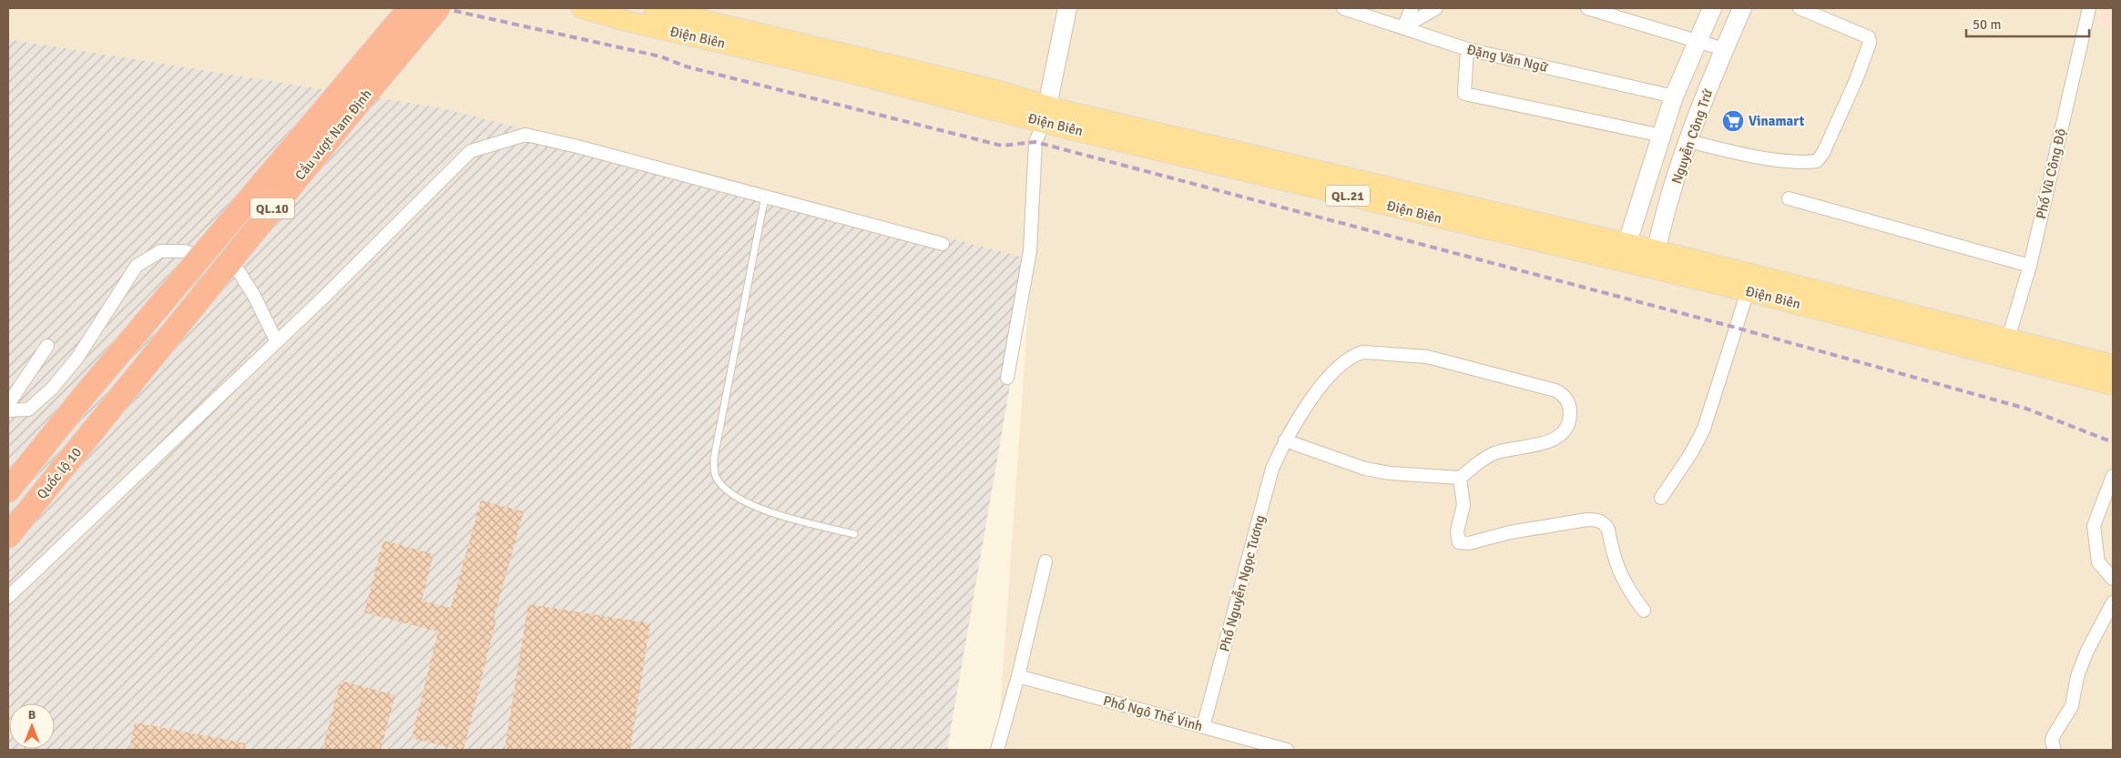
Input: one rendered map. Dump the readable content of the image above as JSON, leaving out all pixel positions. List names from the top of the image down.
{
  "streets": {
    "highway": ["Cầu vượt Nam Định", "QL.10", "Quốc lộ 10"],
    "main road": ["Điện Biên", "QL.21"],
    "street": [
      "Đặng Văn Ngữ",
      "Nguyễn Công Trứ",
      "Phố Vũ Công Độ",
      "Phố Nguyễn Ngọc Tương",
      "Phố Ngô Thế Vinh"
    ]
  },
  "crossings": [
    ["Điện Biên", "Nguyễn Công Trứ"],
    ["Điện Biên", "Phố Vũ Công Độ"],
    ["Đặng Văn Ngữ", "Nguyễn Công Trứ"],
    ["Cầu vượt Nam Định", "Quốc lộ 10"],
    ["Phố Nguyễn Ngọc Tương", "Phố Ngô Thế Vinh"]
  ],
  "places": {
    "supermarket": ["Vinamart"]
  },
  "scale_bar": "50 m",
  "north": "top"
}
